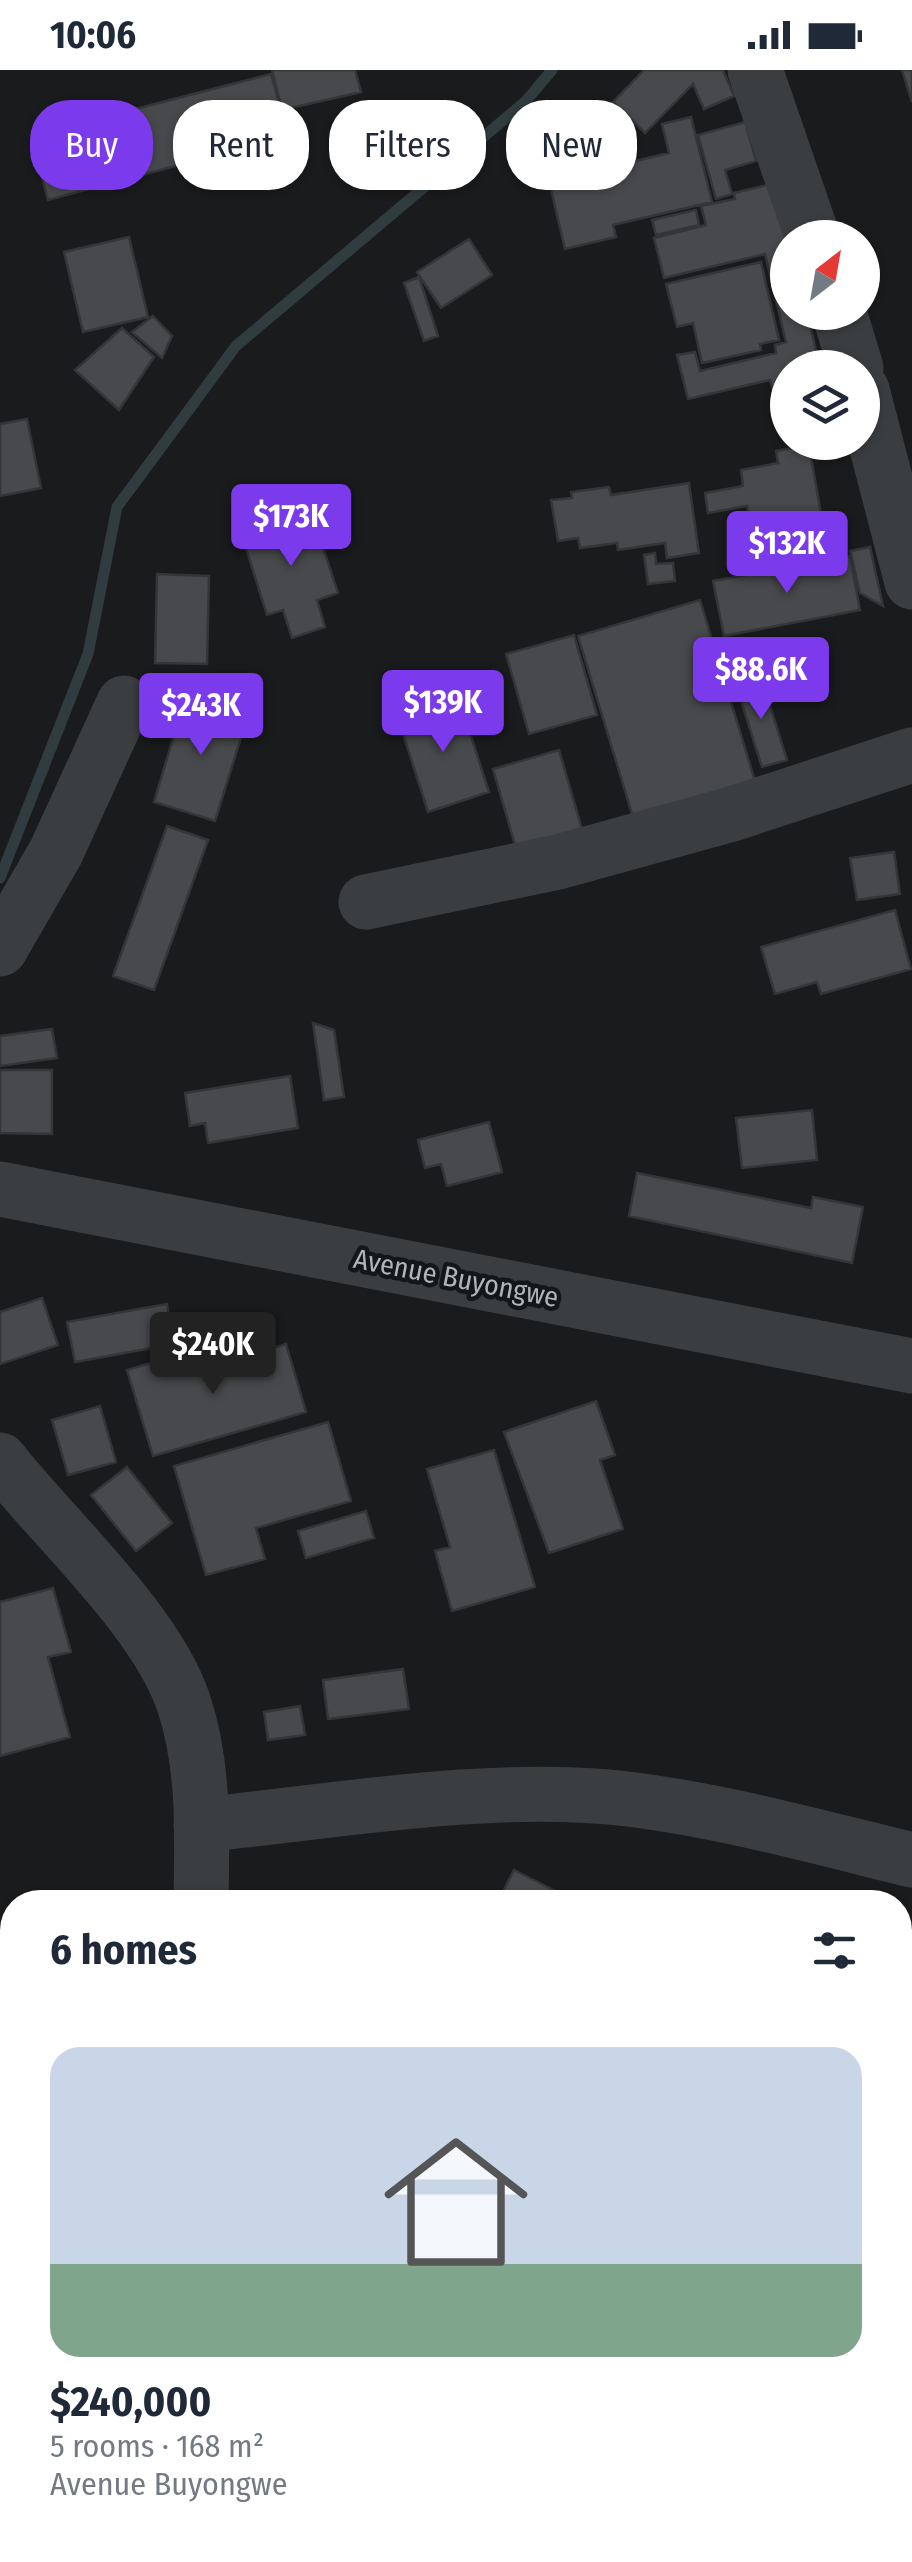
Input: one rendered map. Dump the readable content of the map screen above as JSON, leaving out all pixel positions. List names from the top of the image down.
{
  "streets": {
    "street": ["Avenue Buyongwe"]
  },
  "north": "top right",
  "page": {
    "status": "10:06",
    "chip": [
      "Buy",
      "Rent",
      "Filters",
      "New"
    ],
    "price": [
      "$173K",
      "$132K",
      "$88.6K",
      "$139K",
      "$243K",
      "$240K"
    ],
    "heading": "6 homes",
    "list": [
      {
        "name": "$240,000",
        "note": "5 rooms · 168 m² · Avenue Buyongwe"
      }
    ]
  }
}
